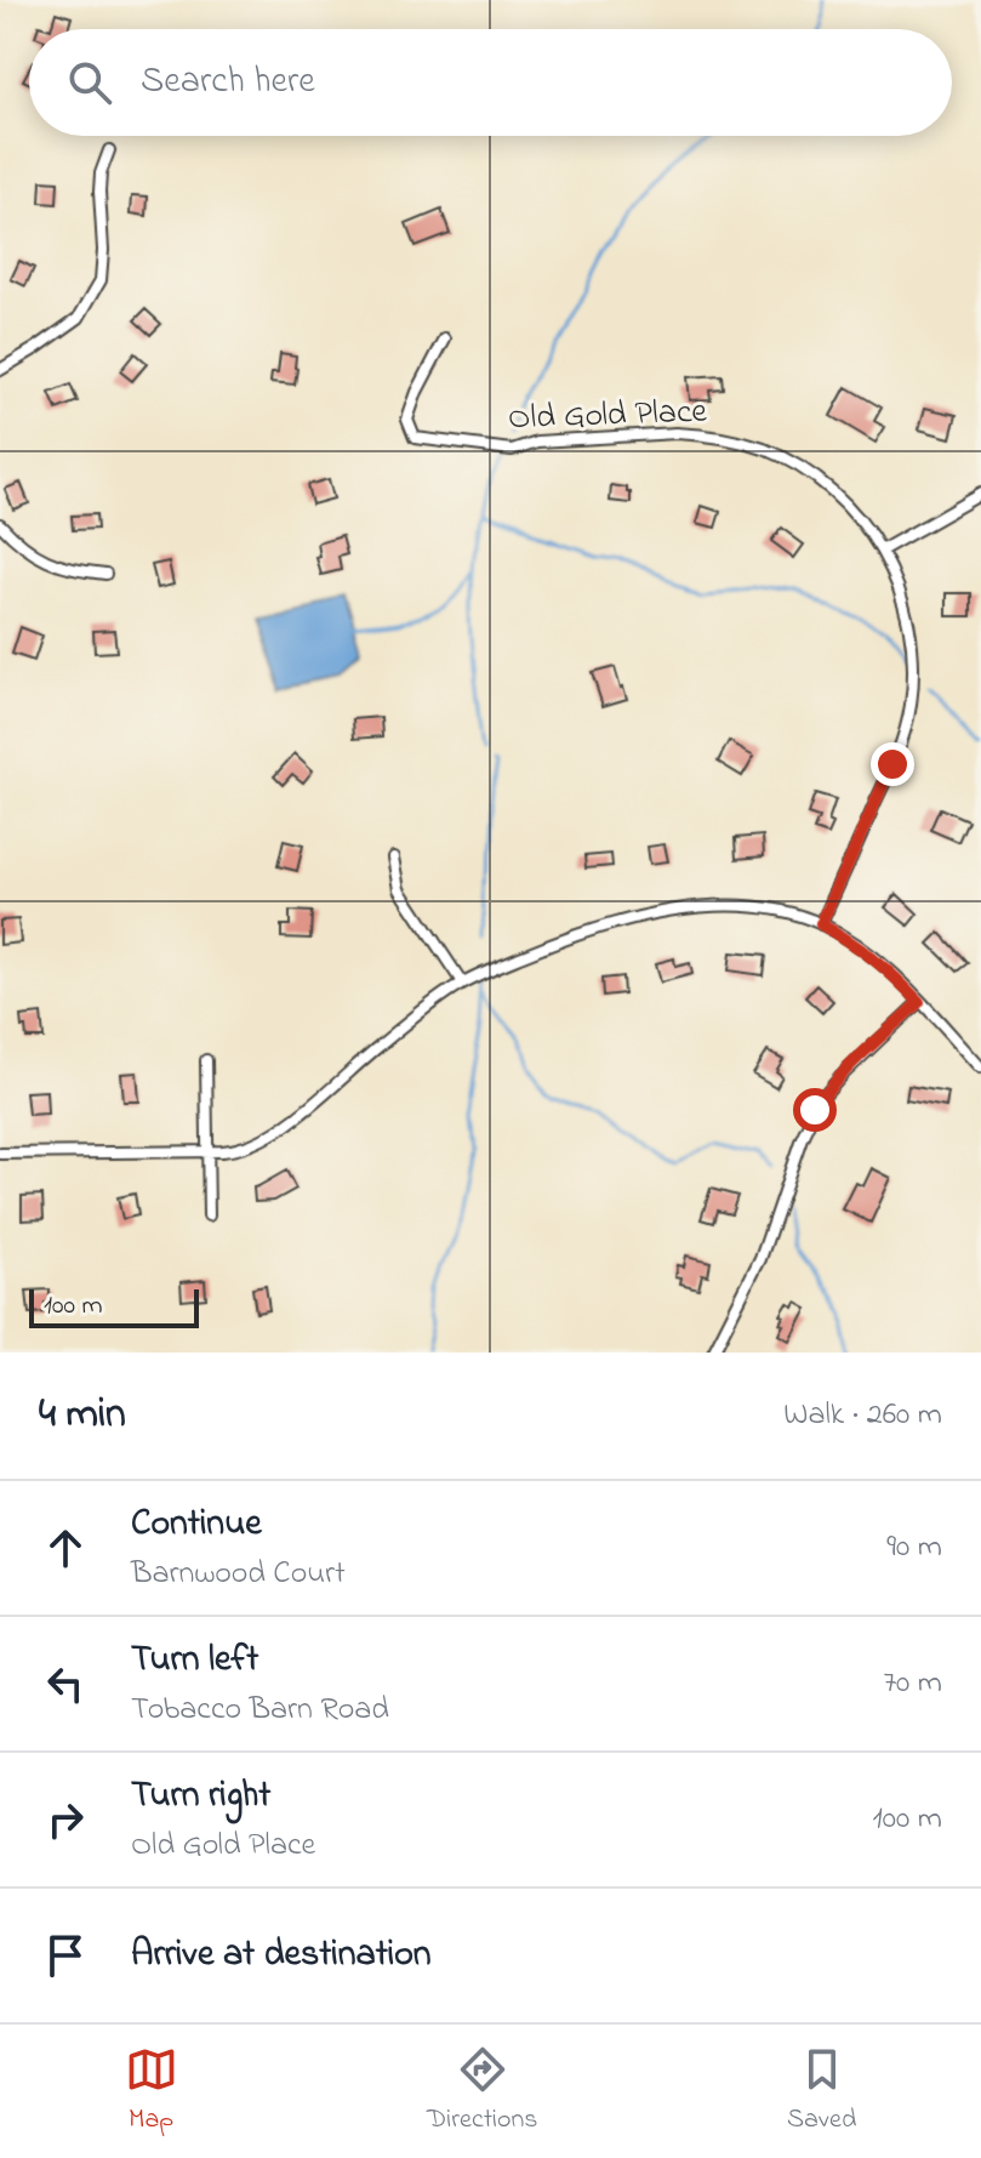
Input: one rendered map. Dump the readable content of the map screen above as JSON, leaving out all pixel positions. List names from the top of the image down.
{
  "streets": {
    "street": ["Old Gold Place"]
  },
  "scale_bar": "100 m",
  "page": {
    "search": "Search here",
    "scale": "100 m",
    "heading": ["4 min", "Walk · 260 m"],
    "list": [
      ["Continue", "Barnwood Court", "90 m"],
      ["Turn left", "Tobacco Barn Road", "70 m"],
      ["Turn right", "Old Gold Place", "100 m"],
      "Arrive at destination"
    ],
    "nav": ["Map", "Directions", "Saved"]
  }
}
